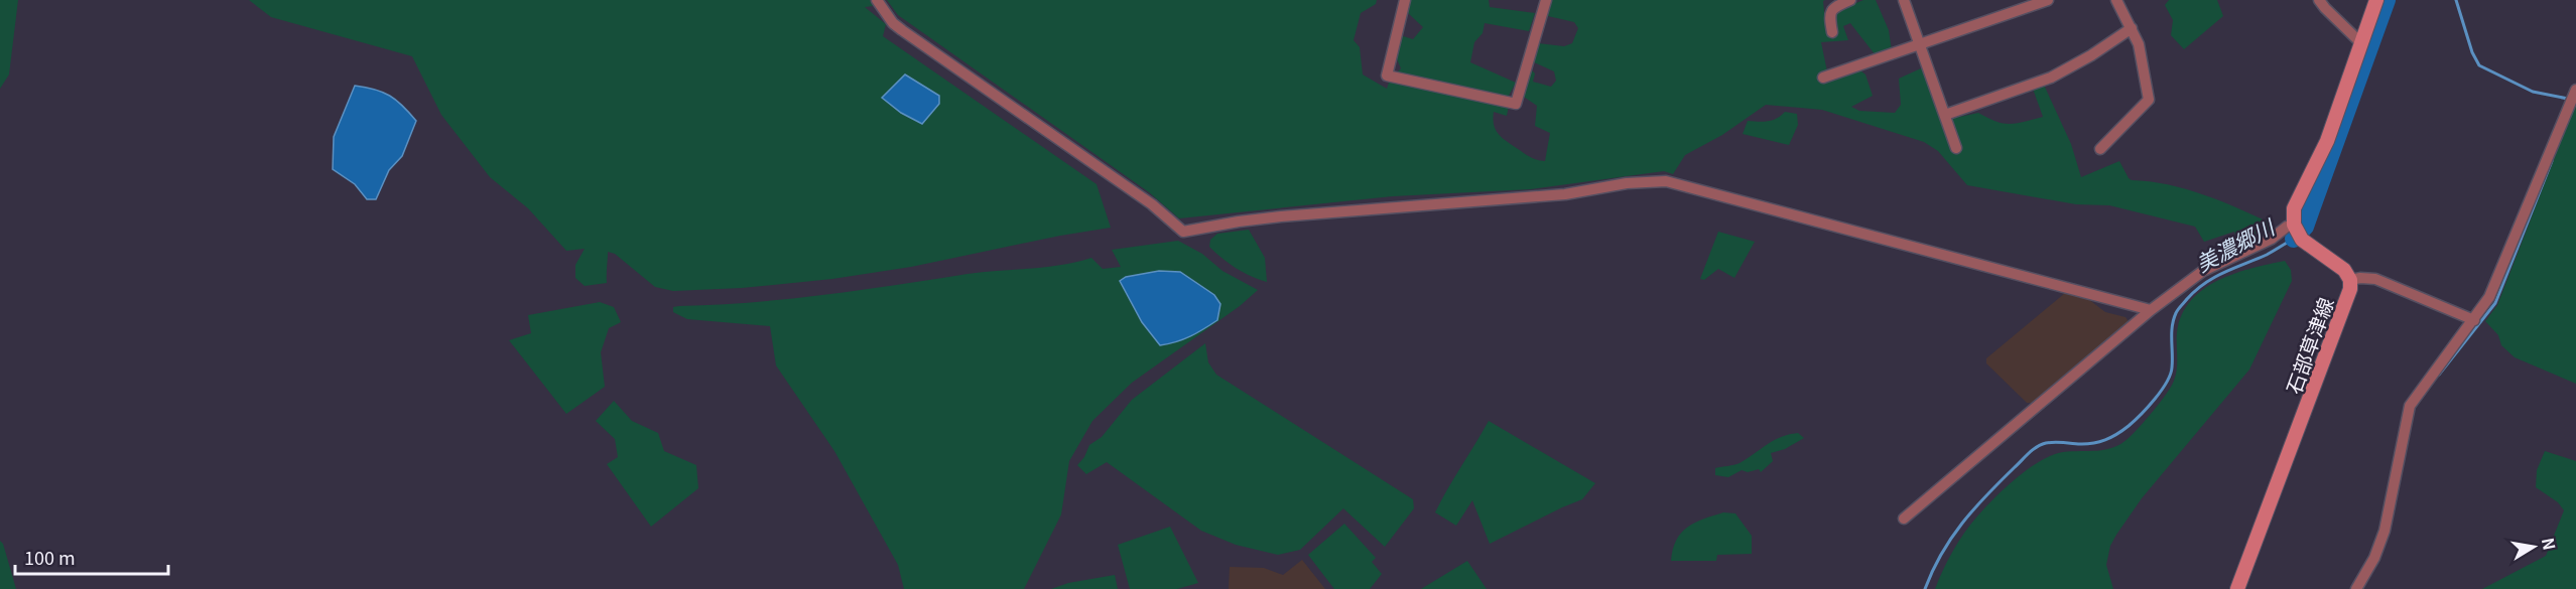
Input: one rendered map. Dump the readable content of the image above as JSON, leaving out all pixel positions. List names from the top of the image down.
{
  "streets": {
    "main road": ["石部草津線"]
  },
  "water": ["美濃郷川"],
  "scale_bar": "100 m",
  "north": "right"
}
